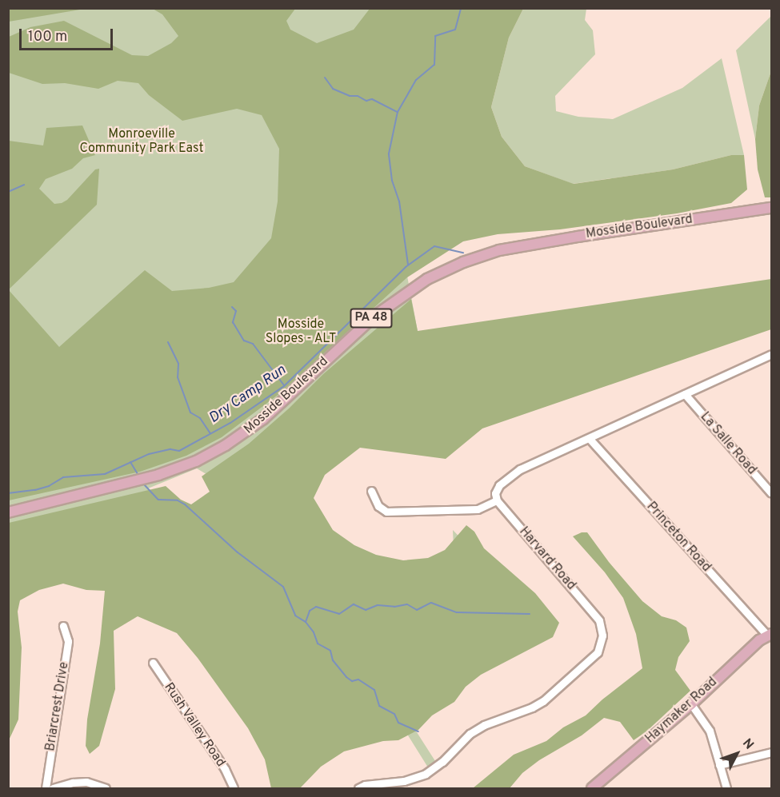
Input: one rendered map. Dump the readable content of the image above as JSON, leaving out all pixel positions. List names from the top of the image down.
{
  "streets": {
    "main road": ["Mosside Boulevard", "PA 48", "Haymaker Road"],
    "street": [
      "La Salle Road",
      "Princeton Road",
      "Harvard Road",
      "Briarcrest Drive",
      "Rush Valley Road"
    ]
  },
  "crossings": [
    ["Princeton Road", "Haymaker Road"]
  ],
  "water": ["Dry Camp Run"],
  "parks": ["Monroeville Community Park East", "Mosside Slopes - ALT"],
  "scale_bar": "100 m",
  "north": "top right"
}
